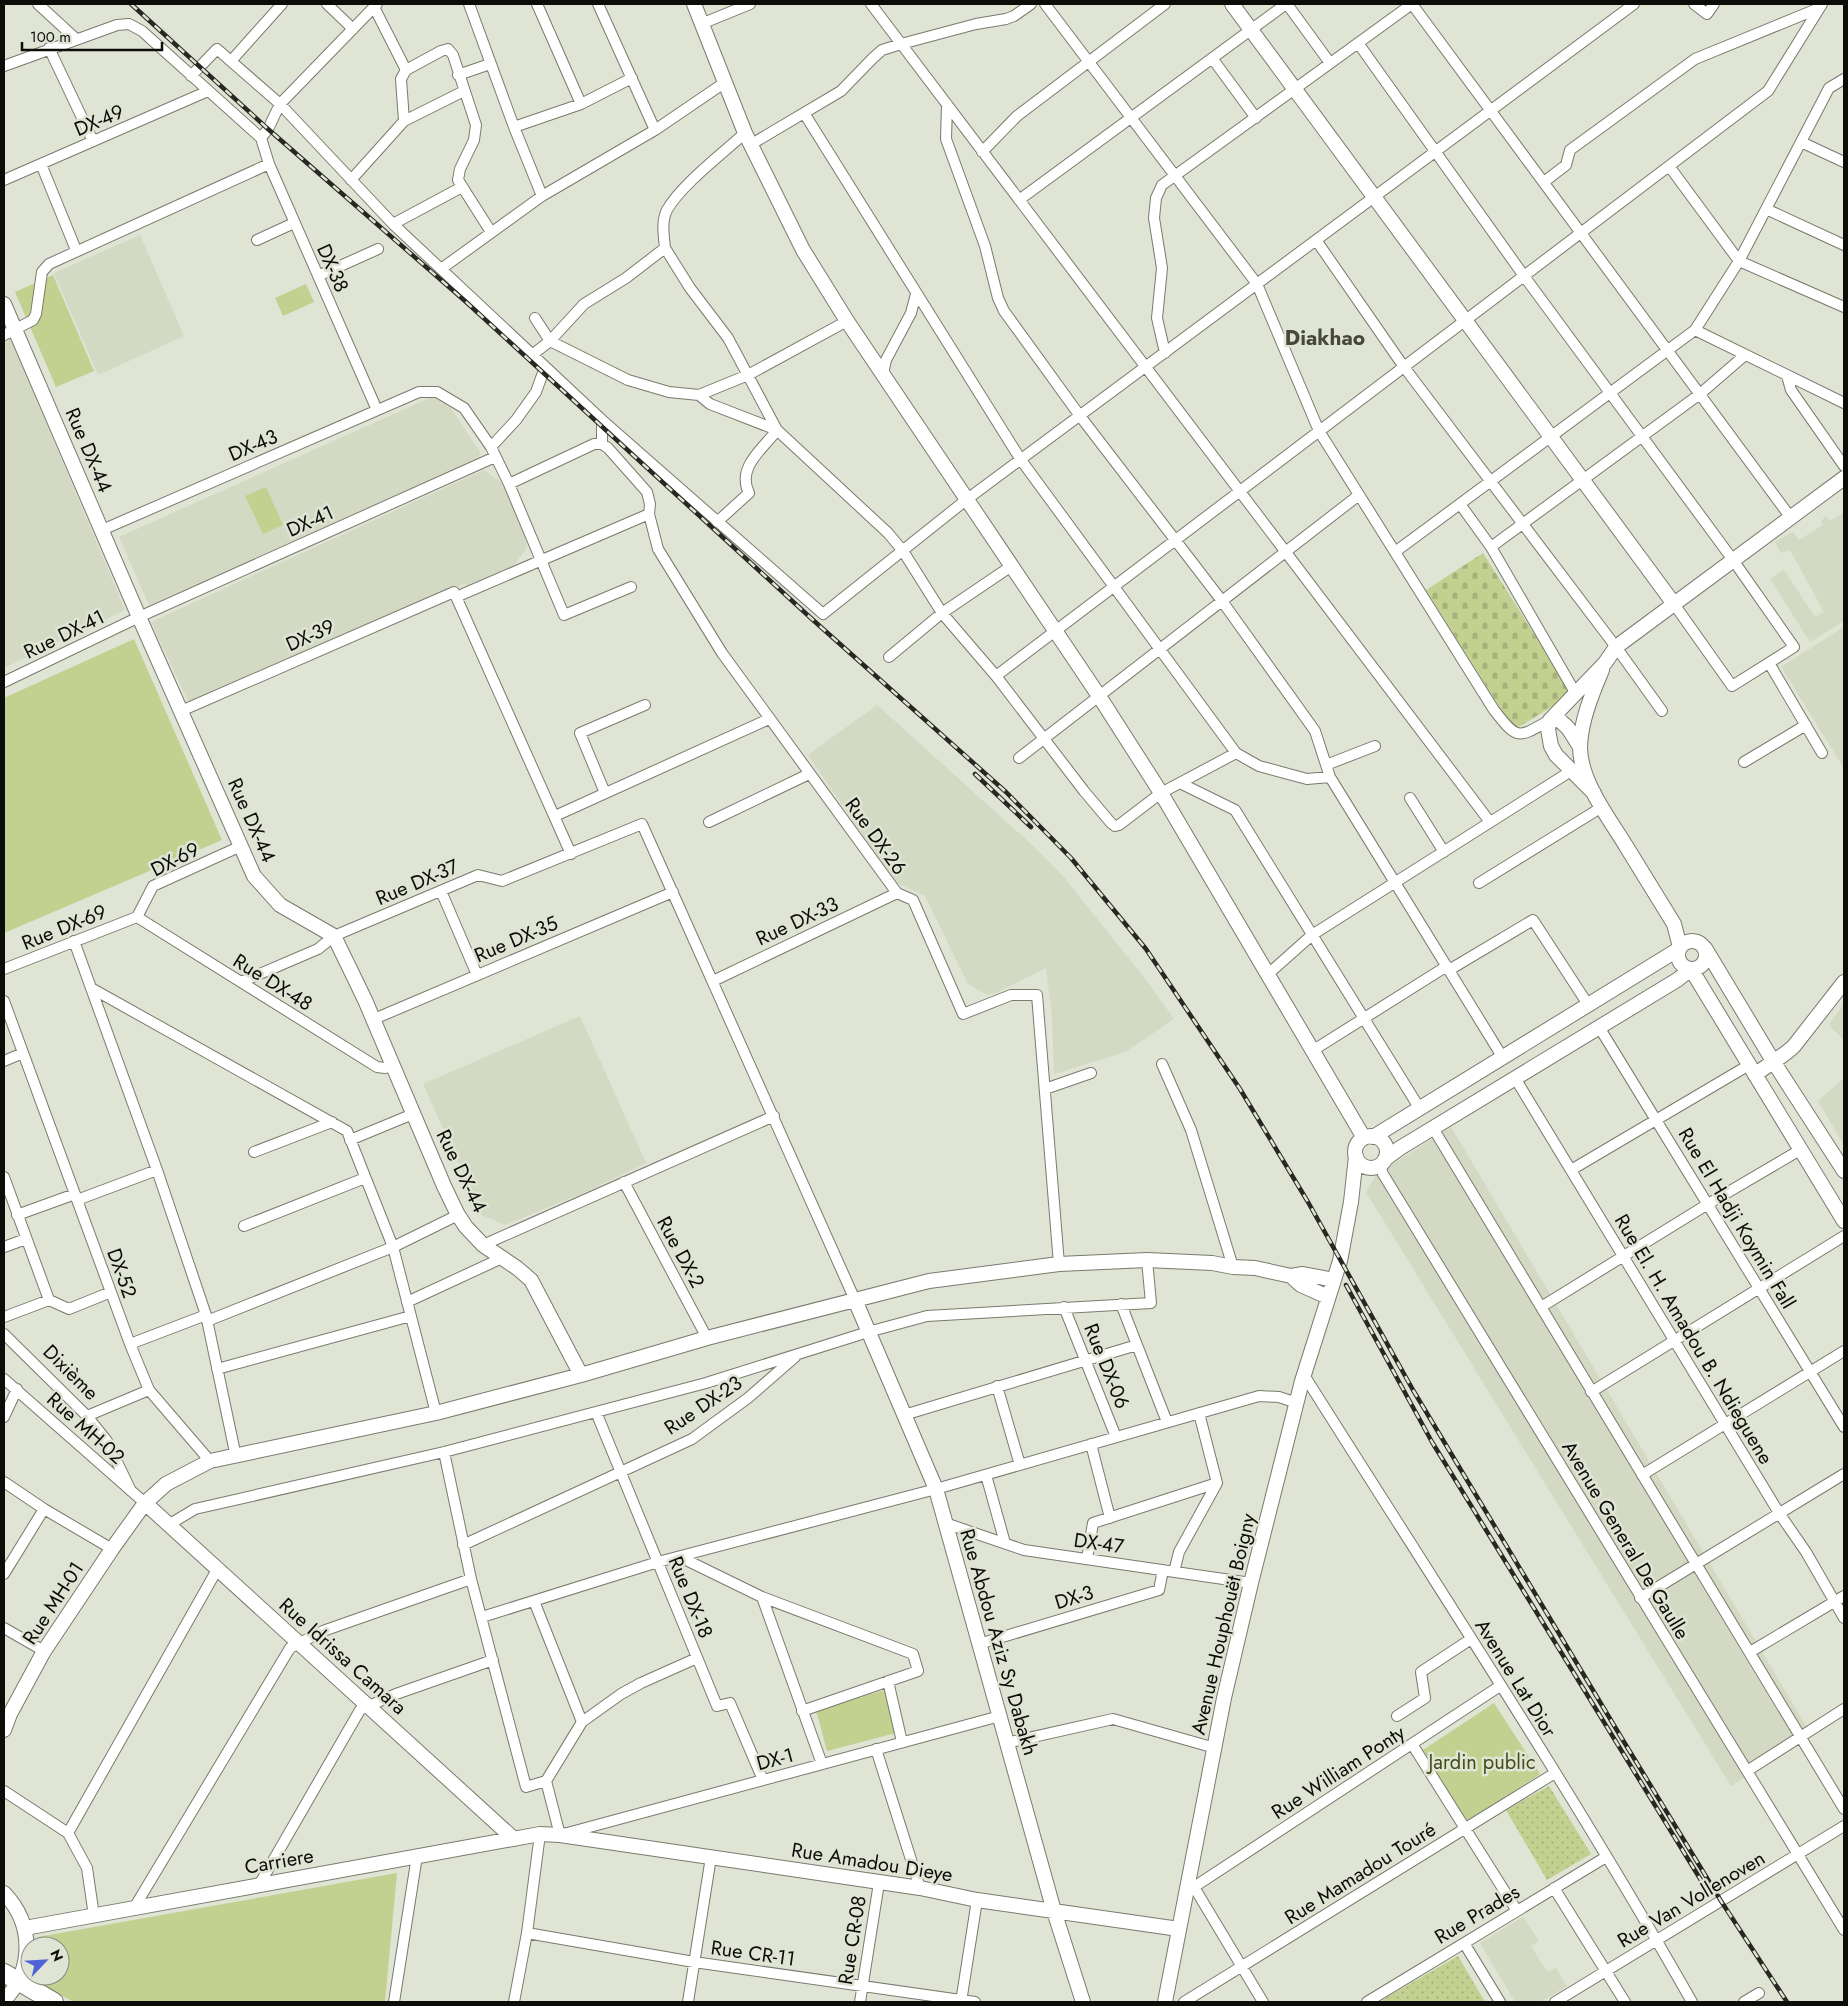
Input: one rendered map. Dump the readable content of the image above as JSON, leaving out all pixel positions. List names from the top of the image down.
{
  "streets": {
    "street": [
      "DX-49",
      "DX-38",
      "DX-43",
      "Rue DX-44",
      "DX-41",
      "Rue DX-41",
      "DX-39",
      "Rue DX-26",
      "DX-69",
      "Rue DX-37",
      "Rue DX-33",
      "Rue DX-69",
      "Rue DX-35",
      "Rue DX-48",
      "Rue El Hadji Koymin Fall",
      "Rue DX-2",
      "DX-52",
      "Rue El. H. Amadou B. Ndieguene",
      "Rue DX-06",
      "Dixième",
      "Rue DX-23",
      "Rue MH-02",
      "Avenue General De Gaulle",
      "DX-47",
      "Rue DX-18",
      "DX-3",
      "Rue MH-01",
      "Avenue Houphouët Boigny",
      "Rue Abdou Aziz Sy Dabakh",
      "Rue Idrissa Camara",
      "Avenue Lat Dior",
      "DX-1",
      "Rue William Ponty",
      "Carriere",
      "Rue Amadou Dieye",
      "Rue Mamadou Touré",
      "Rue Van Vollenoven",
      "Rue Prades",
      "Rue CR-08",
      "Rue CR-11"
    ]
  },
  "crossings": [
    ["DX-38", "DX-43"],
    ["DX-43", "Rue DX-44"],
    ["Rue DX-44", "DX-41"],
    ["Rue DX-44", "Rue DX-41"],
    ["Rue DX-44", "DX-39"],
    ["Rue DX-44", "DX-69"],
    ["Rue DX-44", "Rue DX-37"],
    ["Rue DX-44", "Rue DX-35"],
    ["Rue DX-44", "Rue DX-48"],
    ["DX-41", "Rue DX-41"],
    ["DX-39", "Rue DX-26"],
    ["Rue DX-26", "Rue DX-33"],
    ["DX-69", "Rue DX-69"],
    ["DX-69", "Rue DX-48"],
    ["Rue DX-37", "Rue DX-35"],
    ["Rue DX-37", "Rue DX-48"],
    ["Rue DX-69", "Rue DX-48"],
    ["Dixième", "Rue MH-02"],
    ["Rue DX-23", "Rue DX-18"],
    ["Rue MH-02", "Rue MH-01"],
    ["Rue MH-02", "Rue Idrissa Camara"],
    ["Avenue General De Gaulle", "Avenue Houphouët Boigny"],
    ["Avenue General De Gaulle", "Rue Van Vollenoven"],
    ["DX-47", "DX-3"],
    ["DX-47", "Avenue Houphouët Boigny"],
    ["DX-47", "Rue Abdou Aziz Sy Dabakh"],
    ["Rue DX-18", "DX-1"],
    ["DX-3", "Rue Abdou Aziz Sy Dabakh"],
    ["Rue MH-01", "Rue Idrissa Camara"],
    ["Avenue Houphouët Boigny", "Avenue Lat Dior"],
    ["Avenue Houphouët Boigny", "Rue William Ponty"],
    ["Avenue Houphouët Boigny", "Rue Amadou Dieye"],
    ["Rue Abdou Aziz Sy Dabakh", "DX-1"],
    ["Rue Abdou Aziz Sy Dabakh", "Rue Amadou Dieye"],
    ["Rue Idrissa Camara", "Carriere"],
    ["Avenue Lat Dior", "Rue William Ponty"],
    ["Avenue Lat Dior", "Rue Mamadou Touré"],
    ["Avenue Lat Dior", "Rue Van Vollenoven"],
    ["Avenue Lat Dior", "Rue Prades"],
    ["DX-1", "Carriere"],
    ["DX-1", "Rue Amadou Dieye"],
    ["Carriere", "Rue Amadou Dieye"],
    ["Rue Amadou Dieye", "Rue CR-08"],
    ["Rue CR-08", "Rue CR-11"]
  ],
  "districts": ["Diakhao"],
  "parks": ["Jardin public"],
  "scale_bar": "100 m",
  "north": "top right"
}
